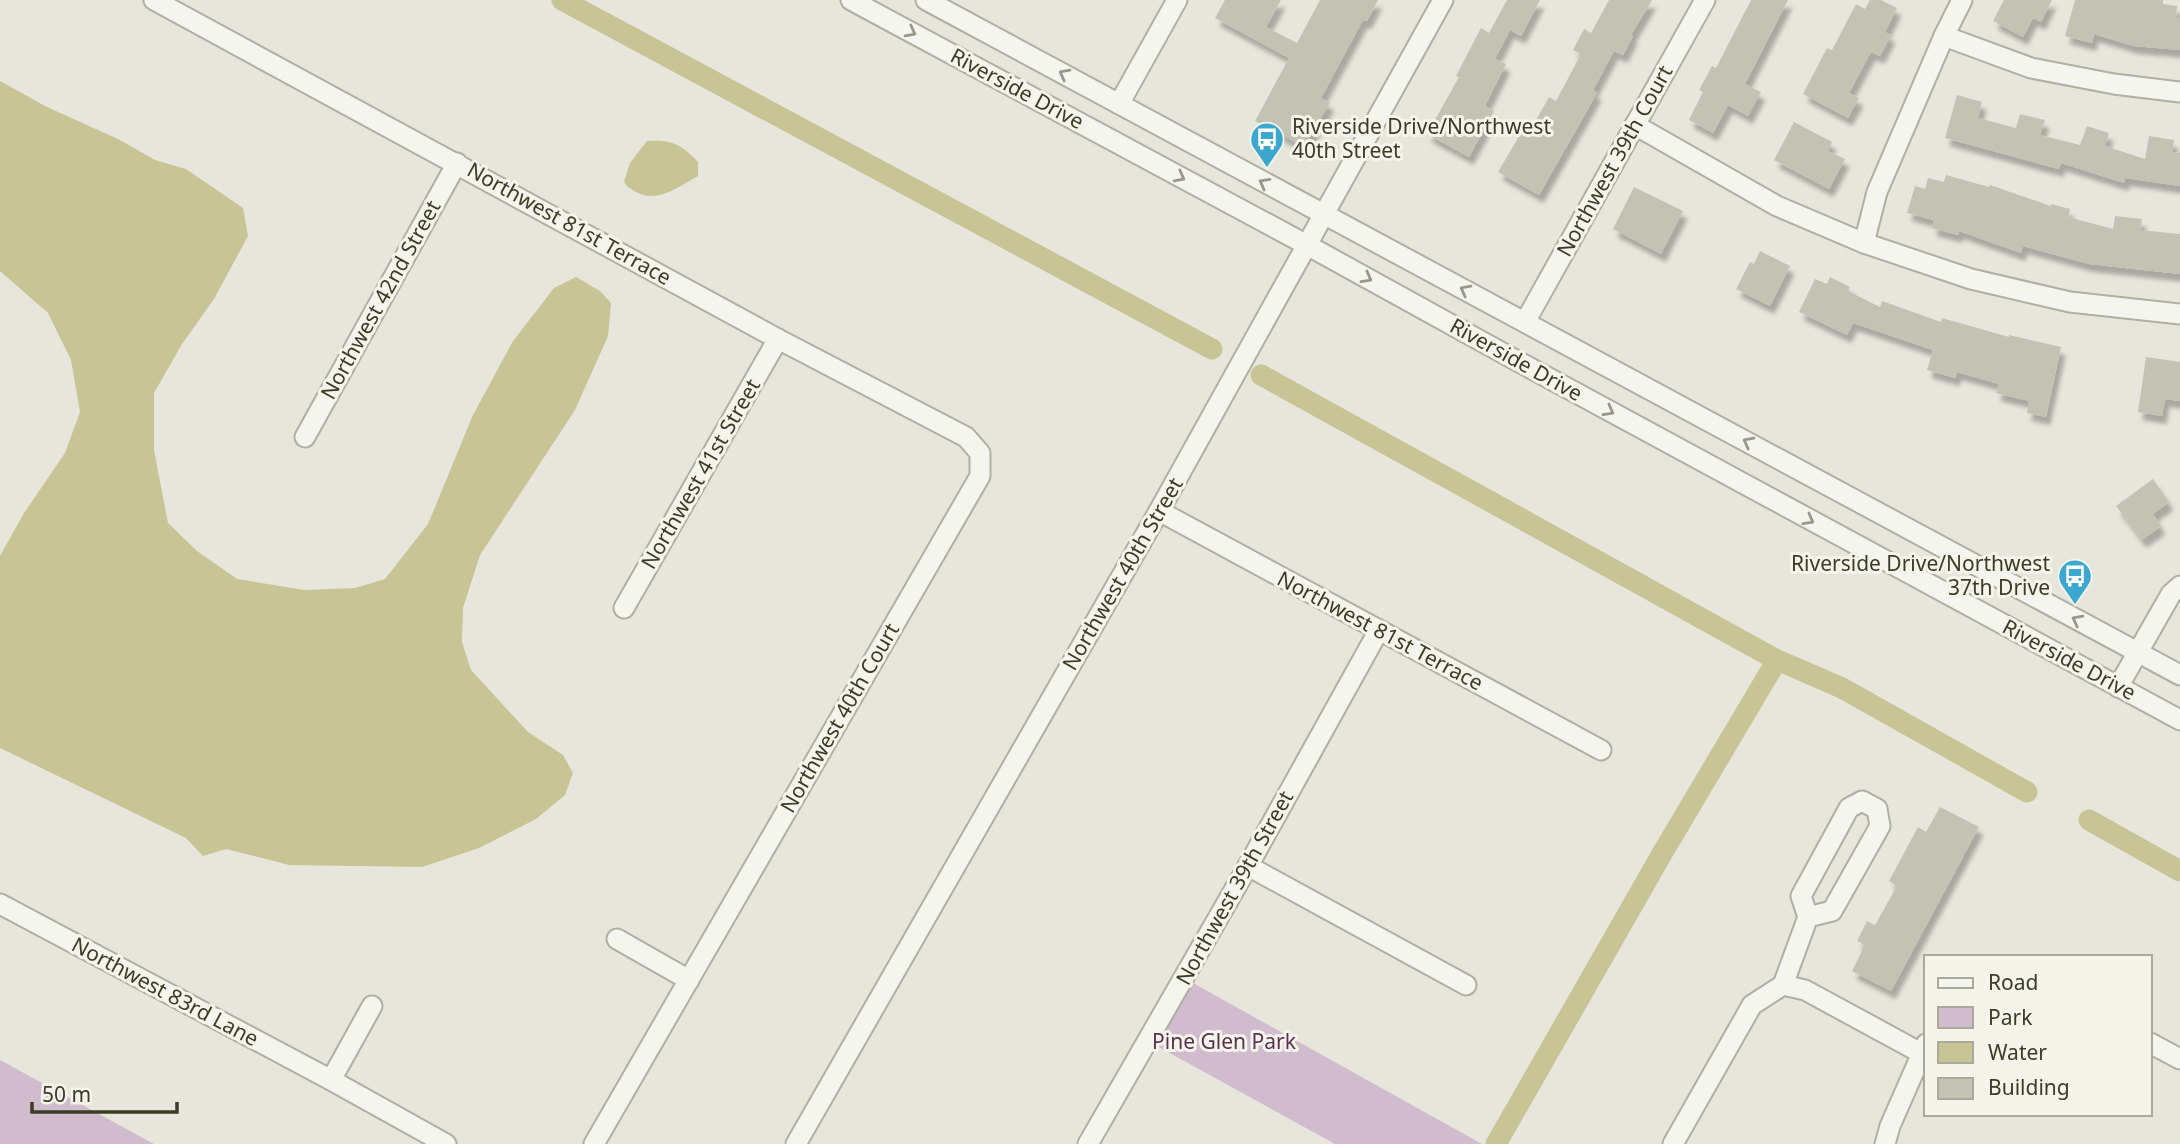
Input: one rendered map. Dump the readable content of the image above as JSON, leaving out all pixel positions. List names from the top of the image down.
{
  "streets": {
    "street": [
      "Riverside Drive",
      "Northwest 39th Court",
      "Northwest 81st Terrace",
      "Northwest 42nd Street",
      "Northwest 41st Street",
      "Northwest 40th Street",
      "Northwest 40th Court",
      "Northwest 39th Street",
      "Northwest 83rd Lane"
    ]
  },
  "crossings": [
    ["Riverside Drive", "Northwest 39th Court"],
    ["Riverside Drive", "Northwest 40th Street"],
    ["Northwest 81st Terrace", "Northwest 42nd Street"],
    ["Northwest 81st Terrace", "Northwest 41st Street"],
    ["Northwest 81st Terrace", "Northwest 40th Street"],
    ["Northwest 81st Terrace", "Northwest 40th Court"],
    ["Northwest 81st Terrace", "Northwest 39th Street"]
  ],
  "parks": ["Pine Glen Park"],
  "places": {
    "bus stop": ["Riverside Drive/Northwest 40th Street", "Riverside Drive/Northwest 37th Drive"]
  },
  "legend": [
    "Road",
    "Park",
    "Water",
    "Building"
  ],
  "scale_bar": "50 m"
}
